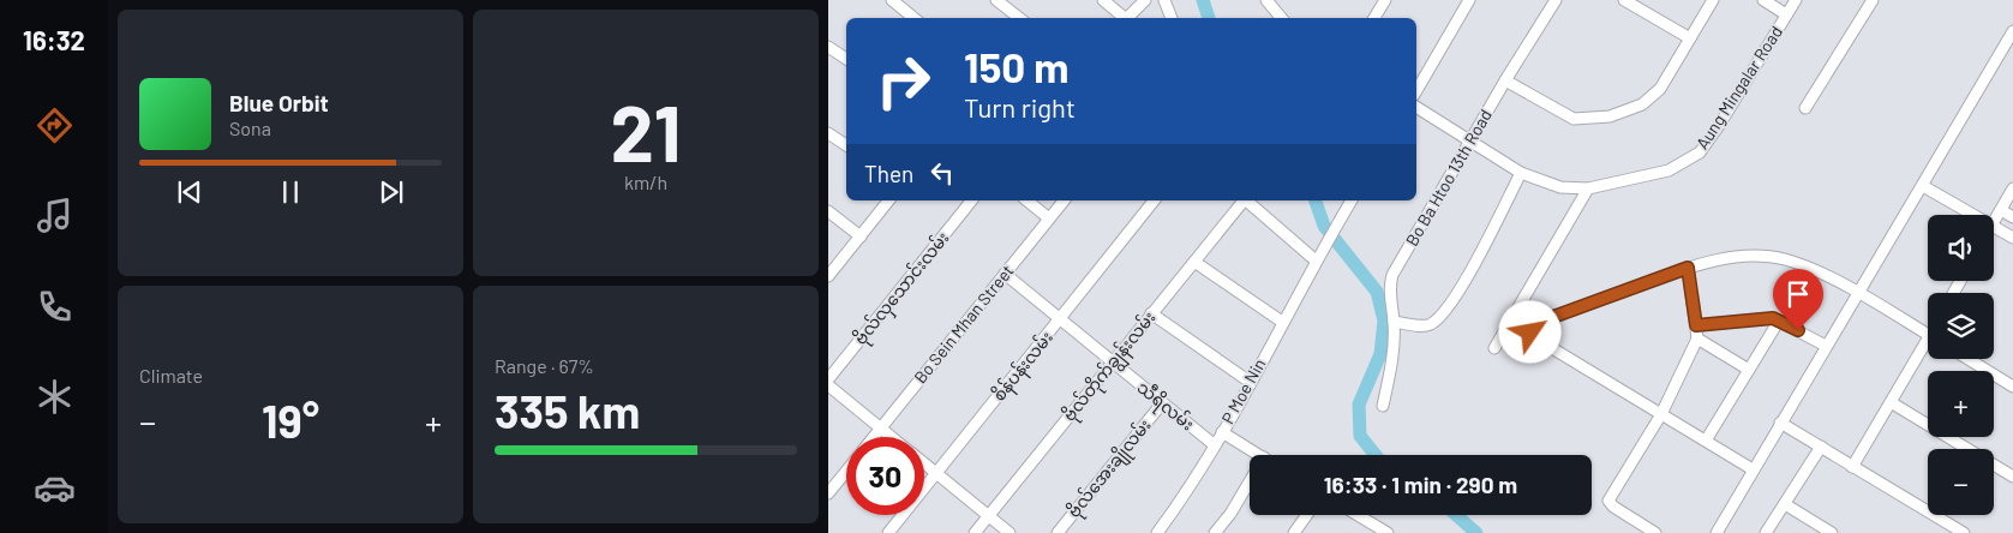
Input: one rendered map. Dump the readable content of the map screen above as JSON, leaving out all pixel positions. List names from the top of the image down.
{
  "streets": {
    "street": [
      "Aung Mingalar Road",
      "Bo Ba Htoo 13th Road",
      "ဗိုလ်လှသောင်းလမ်း",
      "Bo Sein Mhan Street",
      "စိန်ပန်းလမ်း",
      "ဗိုလ်တိုက်ချွန်းလမ်း",
      "P Moe Nin",
      "သီရိလမ်း",
      "ဗိုလ်အေးချိုလမ်း"
    ]
  },
  "crossings": [
    ["Aung Mingalar Road", "Bo Ba Htoo 13th Road"],
    ["Bo Sein Mhan Street", "သီရိလမ်း"],
    ["စိန်ပန်းလမ်း", "သီရိလမ်း"],
    ["ဗိုလ်တိုက်ချွန်းလမ်း", "သီရိလမ်း"],
    ["P Moe Nin", "သီရိလမ်း"],
    ["သီရိလမ်း", "ဗိုလ်အေးချိုလမ်း"]
  ],
  "page": {
    "tabs": "16:32",
    "tile": [
      ["21", "km/h"],
      "Climate",
      ["Range · 67%", "335 km"]
    ],
    "turn": ["150 m", "Turn right"],
    "song": ["Blue Orbit", "Sona"],
    "then": "Then",
    "map_buttons": ["+", "−"],
    "heat": ["−", "19°", "+"],
    "limit": "30",
    "trip": "16:33 · 1 min · 290 m"
  }
}
